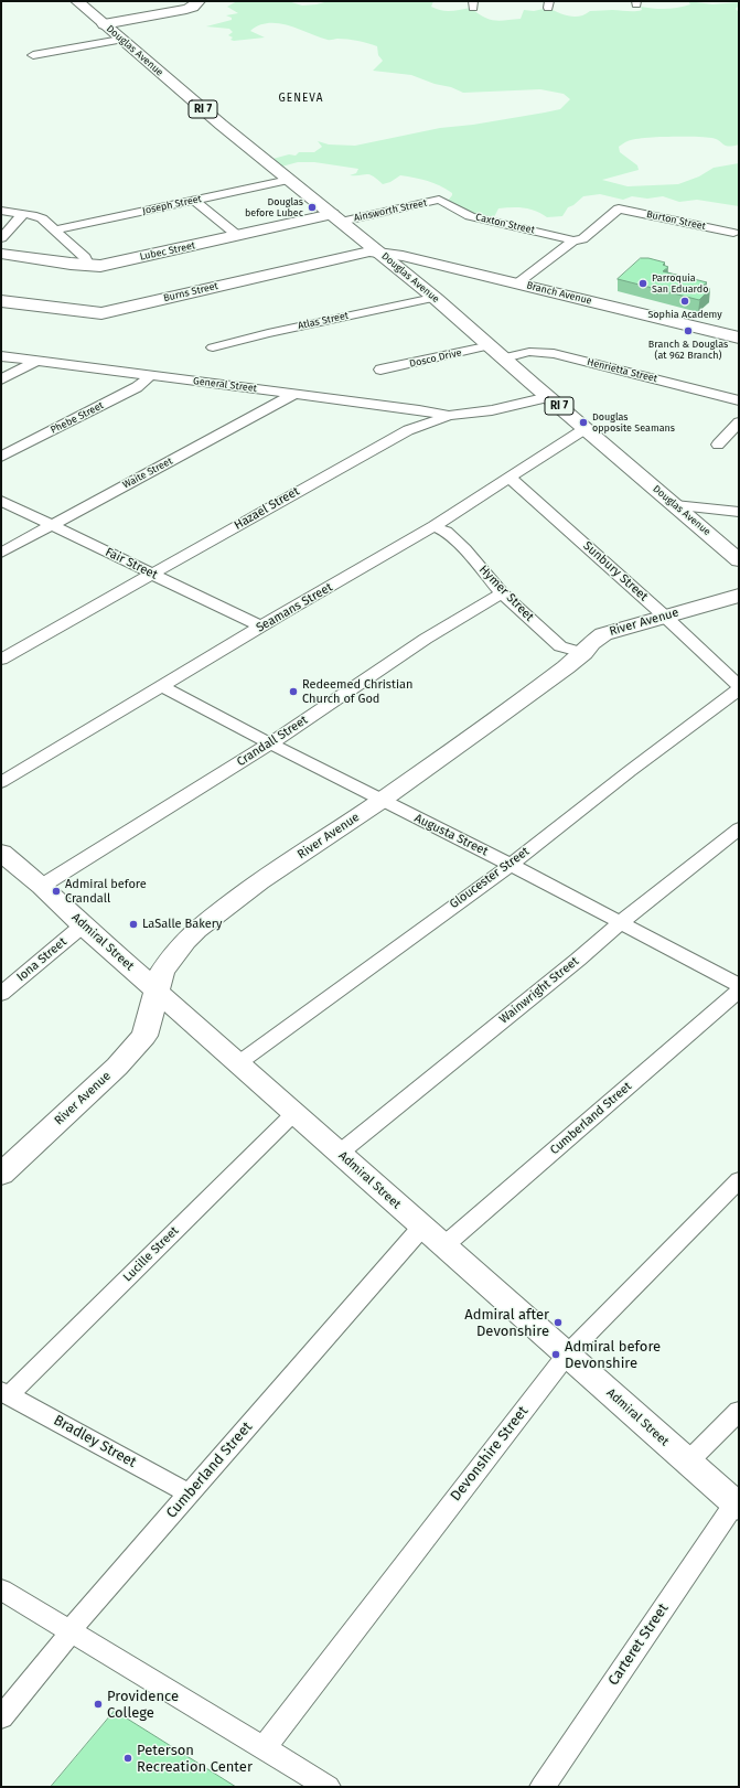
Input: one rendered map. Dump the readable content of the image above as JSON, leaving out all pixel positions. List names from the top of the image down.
{
  "streets": {
    "main road": [
      "Douglas Avenue",
      "RI 7",
      "Lubec Street",
      "Burns Street",
      "Branch Avenue",
      "River Avenue",
      "Admiral Street"
    ],
    "street": [
      "Joseph Street",
      "Ainsworth Street",
      "Burton Street",
      "Caxton Street",
      "Atlas Street",
      "Dosco Drive",
      "Henrietta Street",
      "General Street",
      "Phebe Street",
      "Waite Street",
      "Hazael Street",
      "Fair Street",
      "Sunbury Street",
      "Hymer Street",
      "Seamans Street",
      "Crandall Street",
      "Augusta Street",
      "Gloucester Street",
      "Iona Street",
      "Wainwright Street",
      "Cumberland Street",
      "Lucille Street",
      "Bradley Street",
      "Devonshire Street",
      "Carteret Street"
    ]
  },
  "crossings": [
    ["Douglas Avenue", "Joseph Street"],
    ["Douglas Avenue", "Ainsworth Street"],
    ["Douglas Avenue", "Lubec Street"],
    ["Douglas Avenue", "Burns Street"],
    ["Douglas Avenue", "Branch Avenue"],
    ["Douglas Avenue", "Atlas Street"],
    ["Douglas Avenue", "Dosco Drive"],
    ["Douglas Avenue", "Henrietta Street"],
    ["Douglas Avenue", "Hazael Street"],
    ["Douglas Avenue", "Seamans Street"],
    ["Ainsworth Street", "Caxton Street"],
    ["Ainsworth Street", "Lubec Street"],
    ["Burton Street", "Caxton Street"],
    ["Burns Street", "Branch Avenue"],
    ["General Street", "Phebe Street"],
    ["General Street", "Waite Street"],
    ["General Street", "Hazael Street"],
    ["Waite Street", "Fair Street"],
    ["Hazael Street", "Fair Street"],
    ["Fair Street", "Seamans Street"],
    ["Sunbury Street", "Seamans Street"],
    ["Sunbury Street", "River Avenue"],
    ["Hymer Street", "Seamans Street"],
    ["Hymer Street", "River Avenue"],
    ["Hymer Street", "Crandall Street"],
    ["Seamans Street", "Augusta Street"],
    ["River Avenue", "Augusta Street"],
    ["River Avenue", "Admiral Street"],
    ["Crandall Street", "Augusta Street"],
    ["Crandall Street", "Admiral Street"],
    ["Augusta Street", "Gloucester Street"],
    ["Augusta Street", "Wainwright Street"],
    ["Gloucester Street", "Admiral Street"],
    ["Admiral Street", "Iona Street"],
    ["Admiral Street", "Wainwright Street"],
    ["Admiral Street", "Cumberland Street"],
    ["Admiral Street", "Lucille Street"],
    ["Admiral Street", "Devonshire Street"],
    ["Admiral Street", "Carteret Street"],
    ["Cumberland Street", "Bradley Street"],
    ["Lucille Street", "Bradley Street"]
  ],
  "districts": ["GENEVA"],
  "places": [
    "Douglas before Lubec",
    "Parroquia San Eduardo",
    "Sophia Academy",
    "Branch & Douglas (at 962 Branch)",
    "Douglas opposite Seamans",
    "Redeemed Christian Church of God",
    "Admiral before Crandall",
    "LaSalle Bakery",
    "Admiral after Devonshire",
    "Admiral before Devonshire",
    "Providence College",
    "Peterson Recreation Center"
  ]
}
